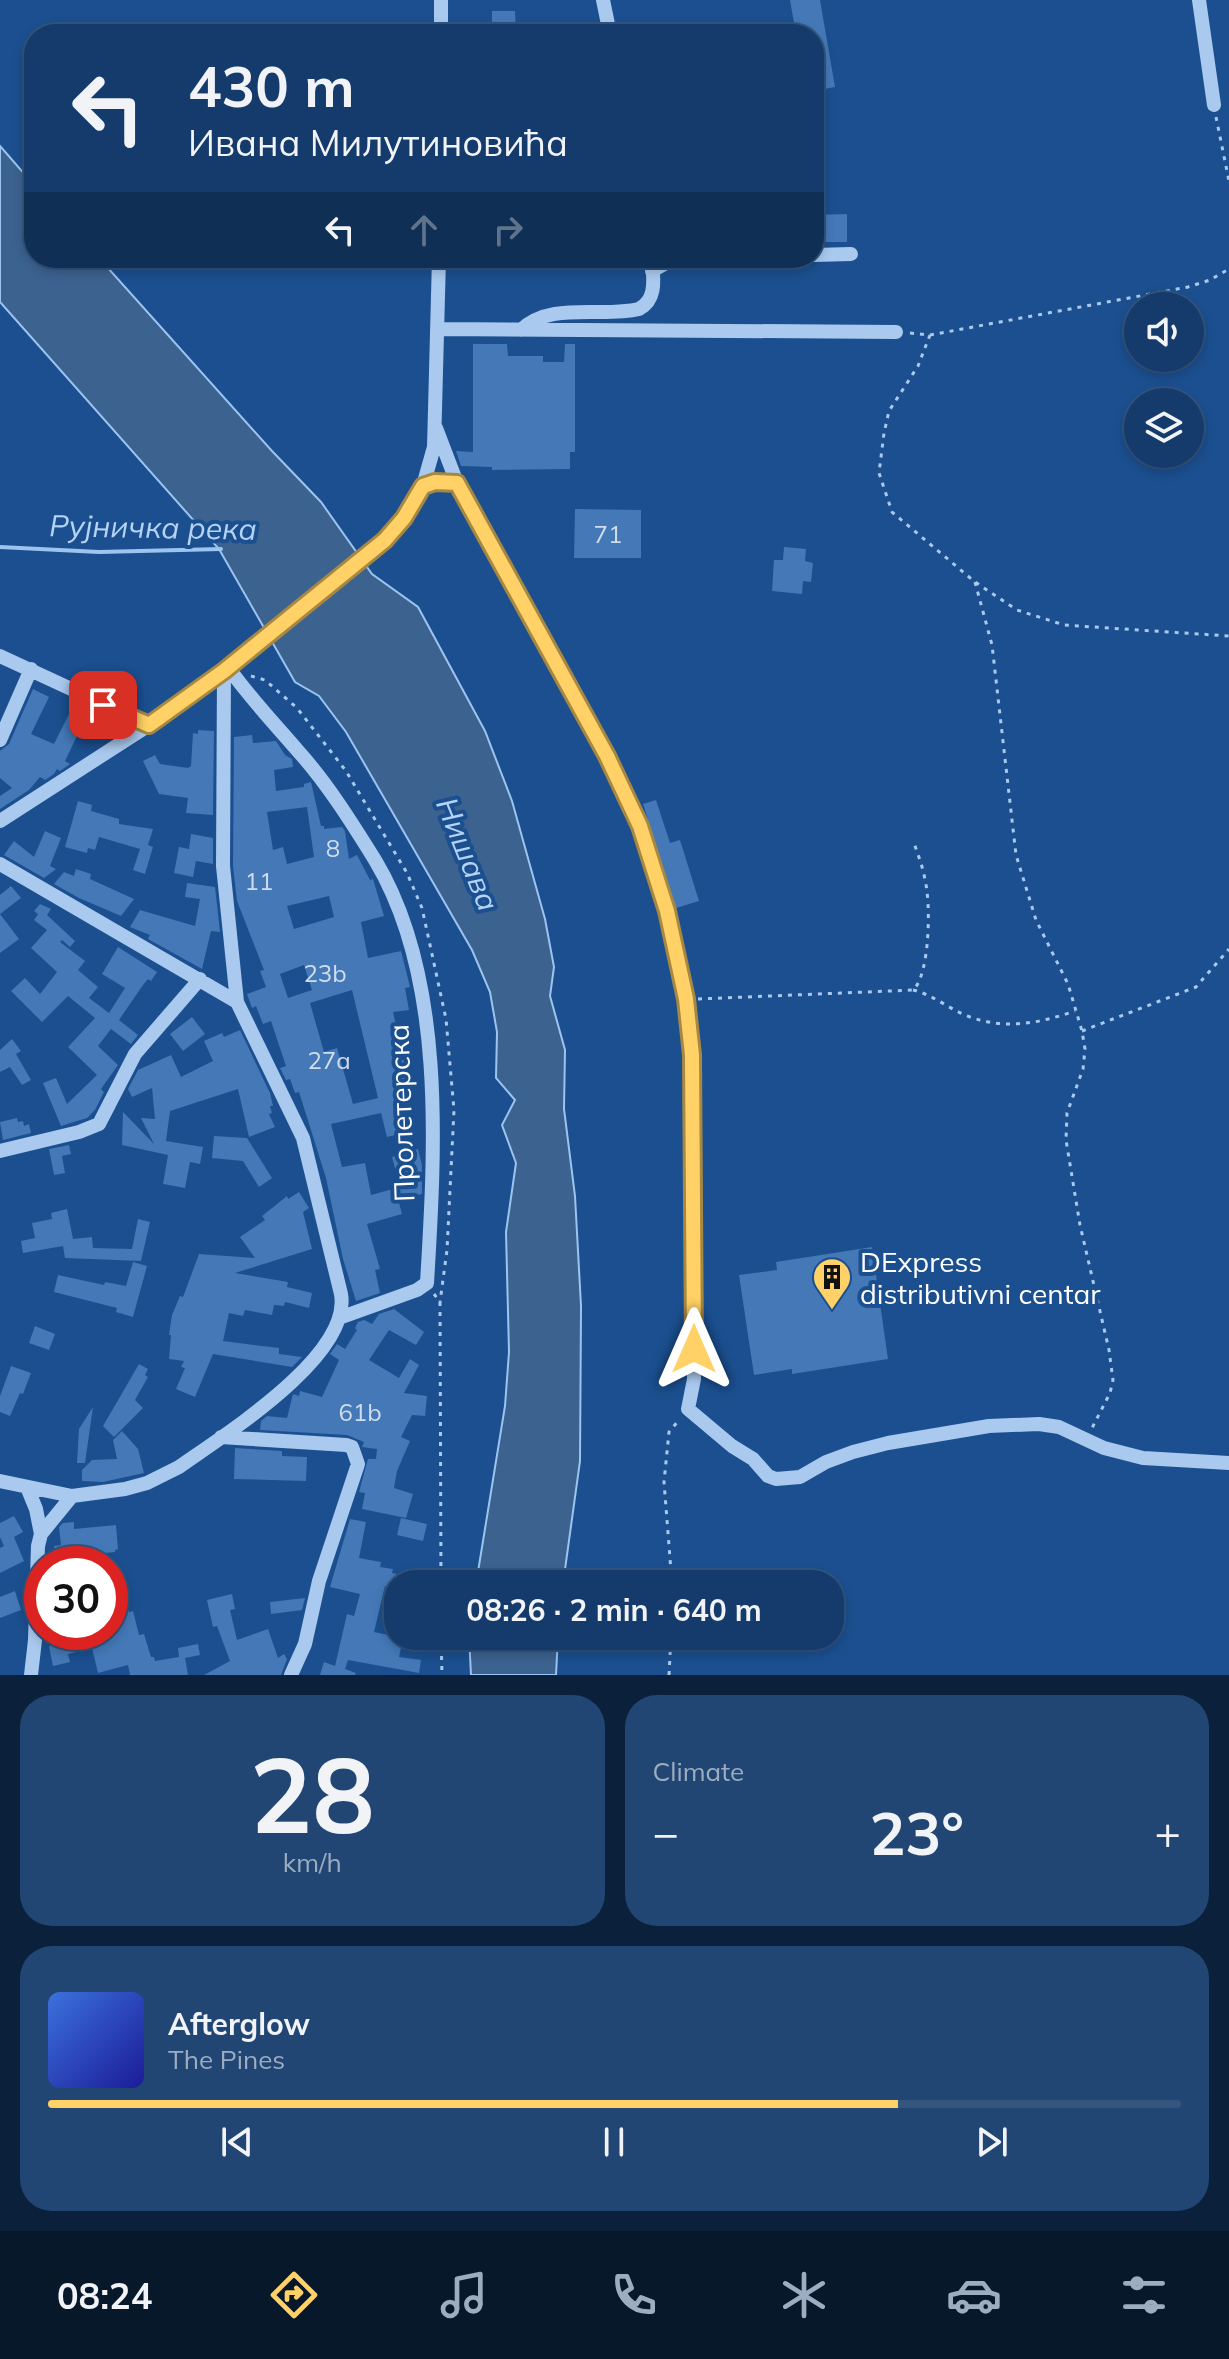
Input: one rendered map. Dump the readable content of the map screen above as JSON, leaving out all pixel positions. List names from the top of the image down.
{
  "streets": {
    "street": ["Пролетерска"]
  },
  "water": ["Рујничка река", "Нишава"],
  "places": {
    "building": ["DExpress distributivni centar"]
  },
  "house_numbers": [
    "71",
    "8",
    "11",
    "23b",
    "27a",
    "61b"
  ],
  "page": {
    "turn": ["430 m", "Ивана Милутиновића"],
    "limit": "30",
    "trip": "08:26 · 2 min · 640 m",
    "tile": [
      ["28", "km/h"],
      "Climate"
    ],
    "heat": ["−", "23°", "+"],
    "song": ["Afterglow", "The Pines"],
    "tabs": "08:24"
  }
}
